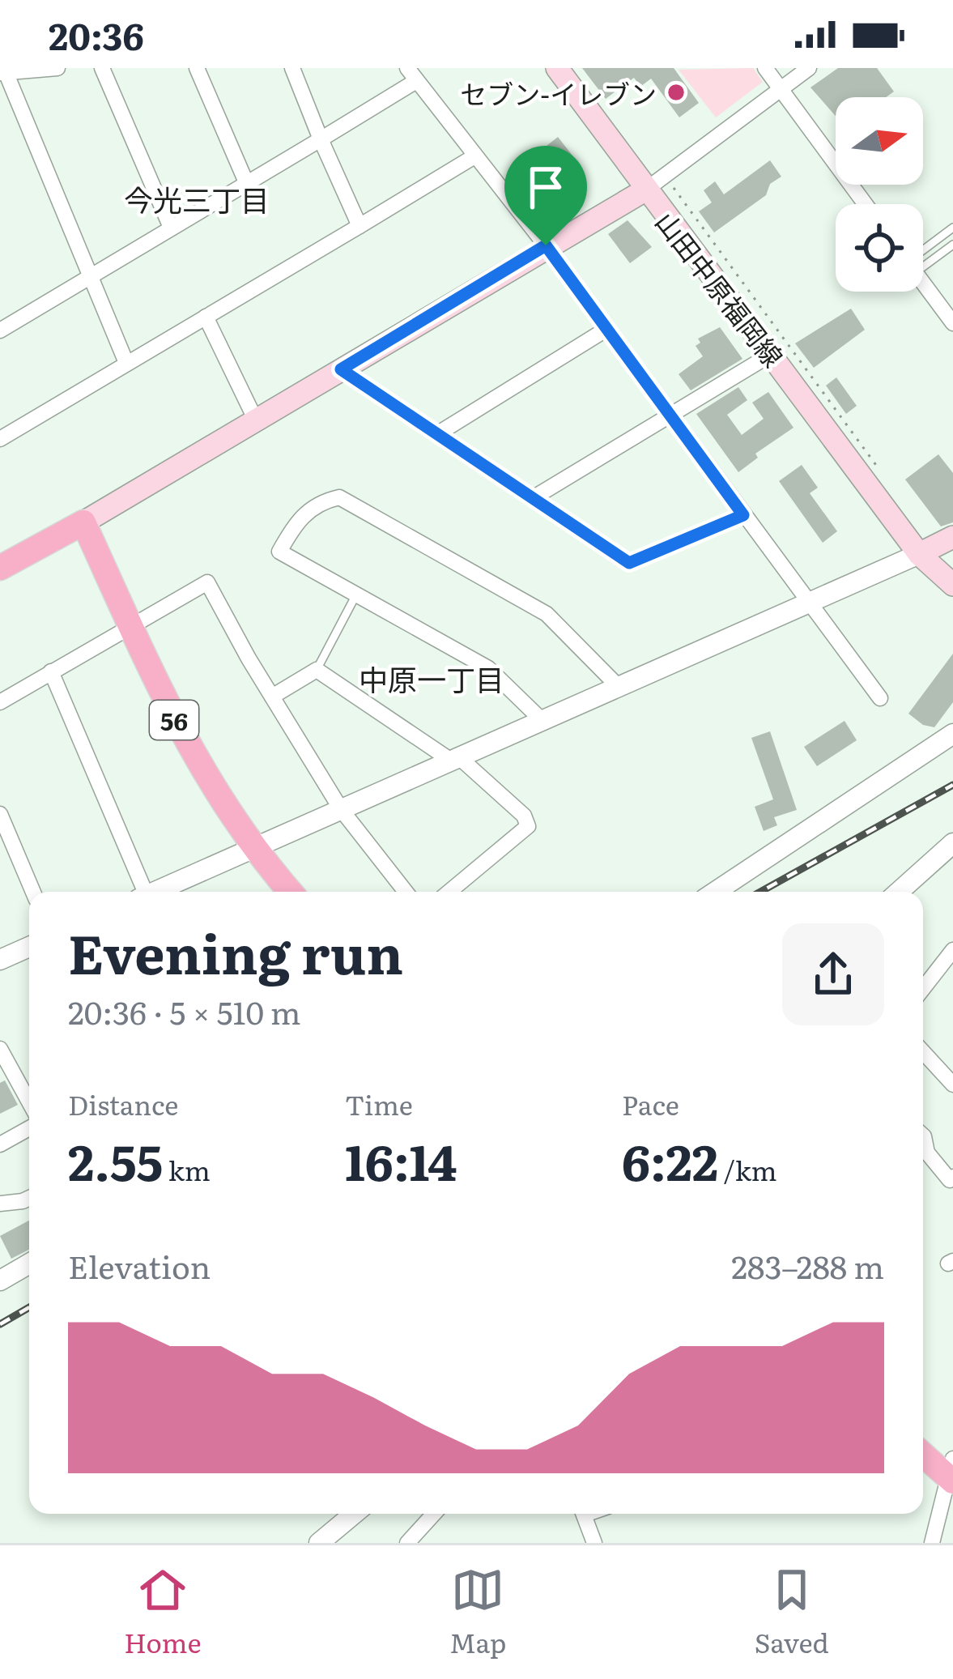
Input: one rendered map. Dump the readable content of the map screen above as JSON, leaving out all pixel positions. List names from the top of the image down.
{
  "streets": {
    "main road": ["山田中原福岡線", "56"]
  },
  "crossings": [
    ["山田中原福岡線", "56"]
  ],
  "districts": ["今光三丁目", "中原一丁目"],
  "places": ["セブン-イレブン"],
  "north": "right",
  "page": {
    "status": "20:36",
    "heading": ["Evening run", "20:36 · 5 × 510 m"],
    "stats": [
      ["Distance", "2.55 km"],
      ["Time", "16:14"],
      ["Pace", "6:22 /km"]
    ],
    "chart": ["Elevation", "283–288 m"],
    "tabs": ["Home", "Map", "Saved"]
  }
}
